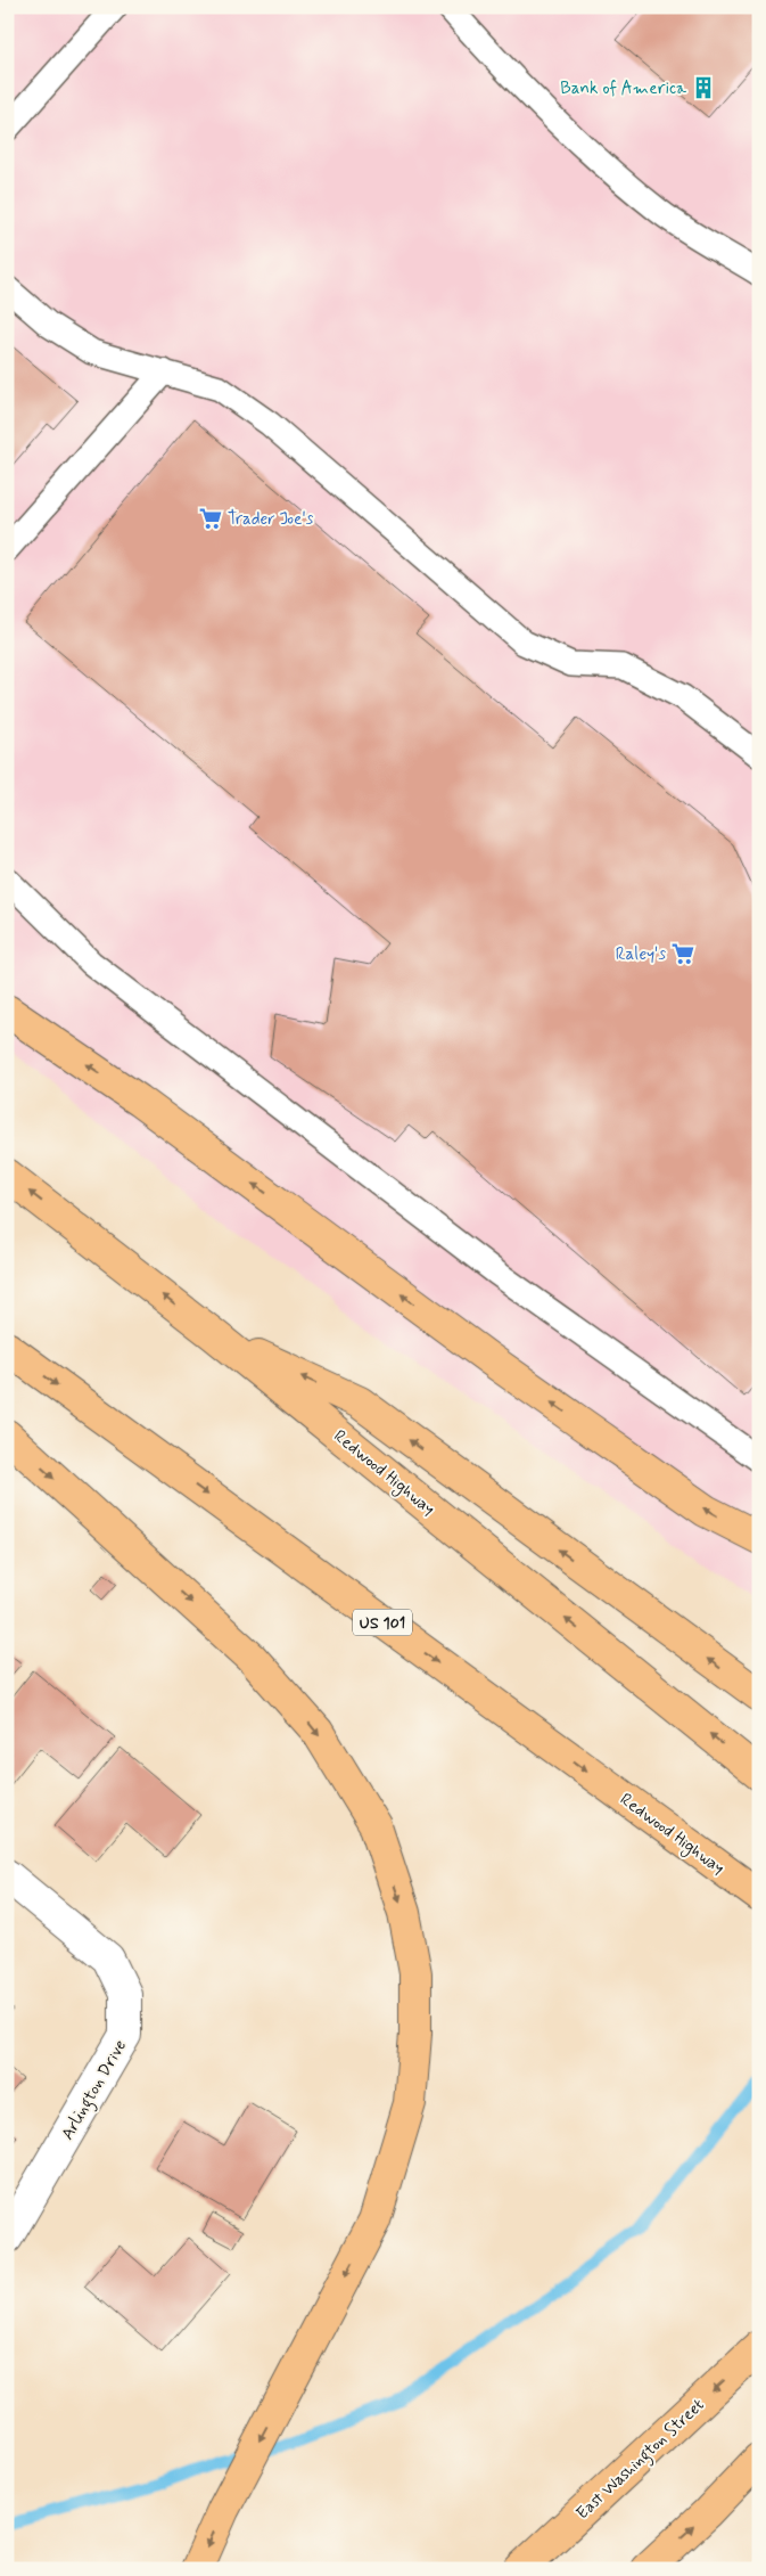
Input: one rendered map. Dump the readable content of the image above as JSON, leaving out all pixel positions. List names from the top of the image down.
{
  "streets": {
    "main road": ["Redwood Highway", "US 101", "East Washington Street"],
    "street": ["Arlington Drive"]
  },
  "places": {
    "building": ["Bank of America"],
    "supermarket": ["Trader Joe's", "Raley's"]
  }
}
